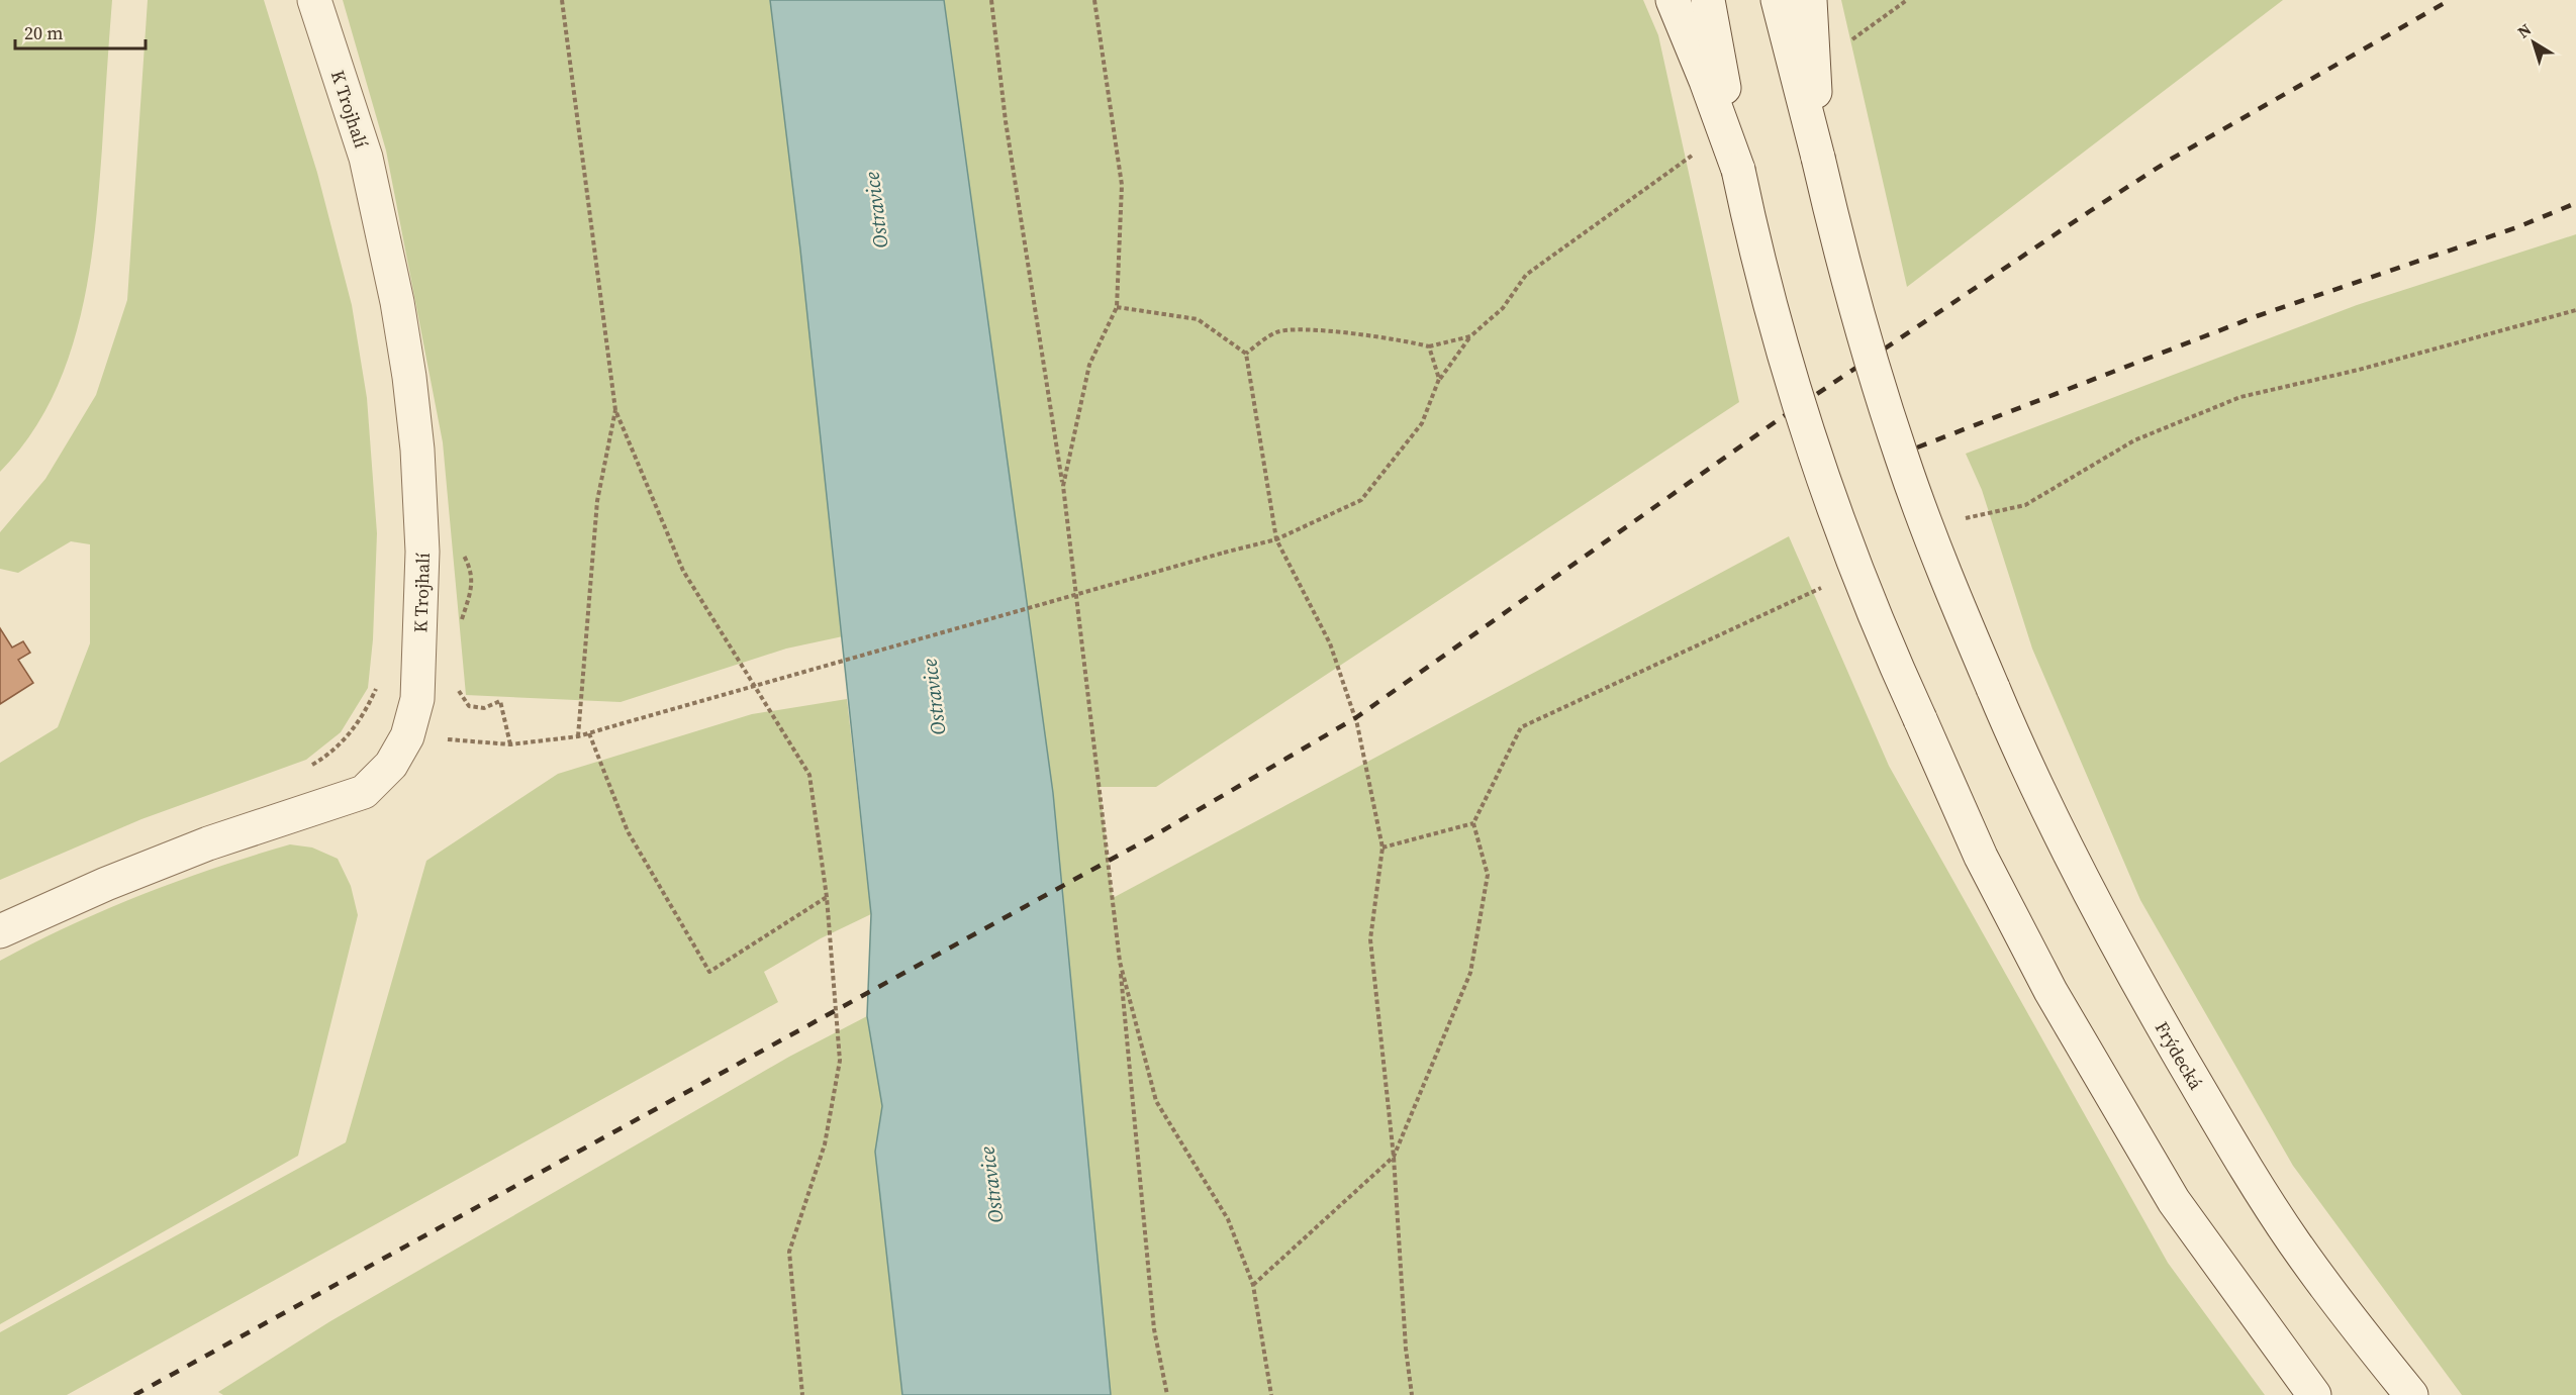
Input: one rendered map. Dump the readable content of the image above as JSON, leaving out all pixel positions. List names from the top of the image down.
{
  "streets": {
    "main road": ["K Trojhalí", "Frýdecká"]
  },
  "water": ["Ostravice"],
  "scale_bar": "20 m",
  "north": "top left"
}
